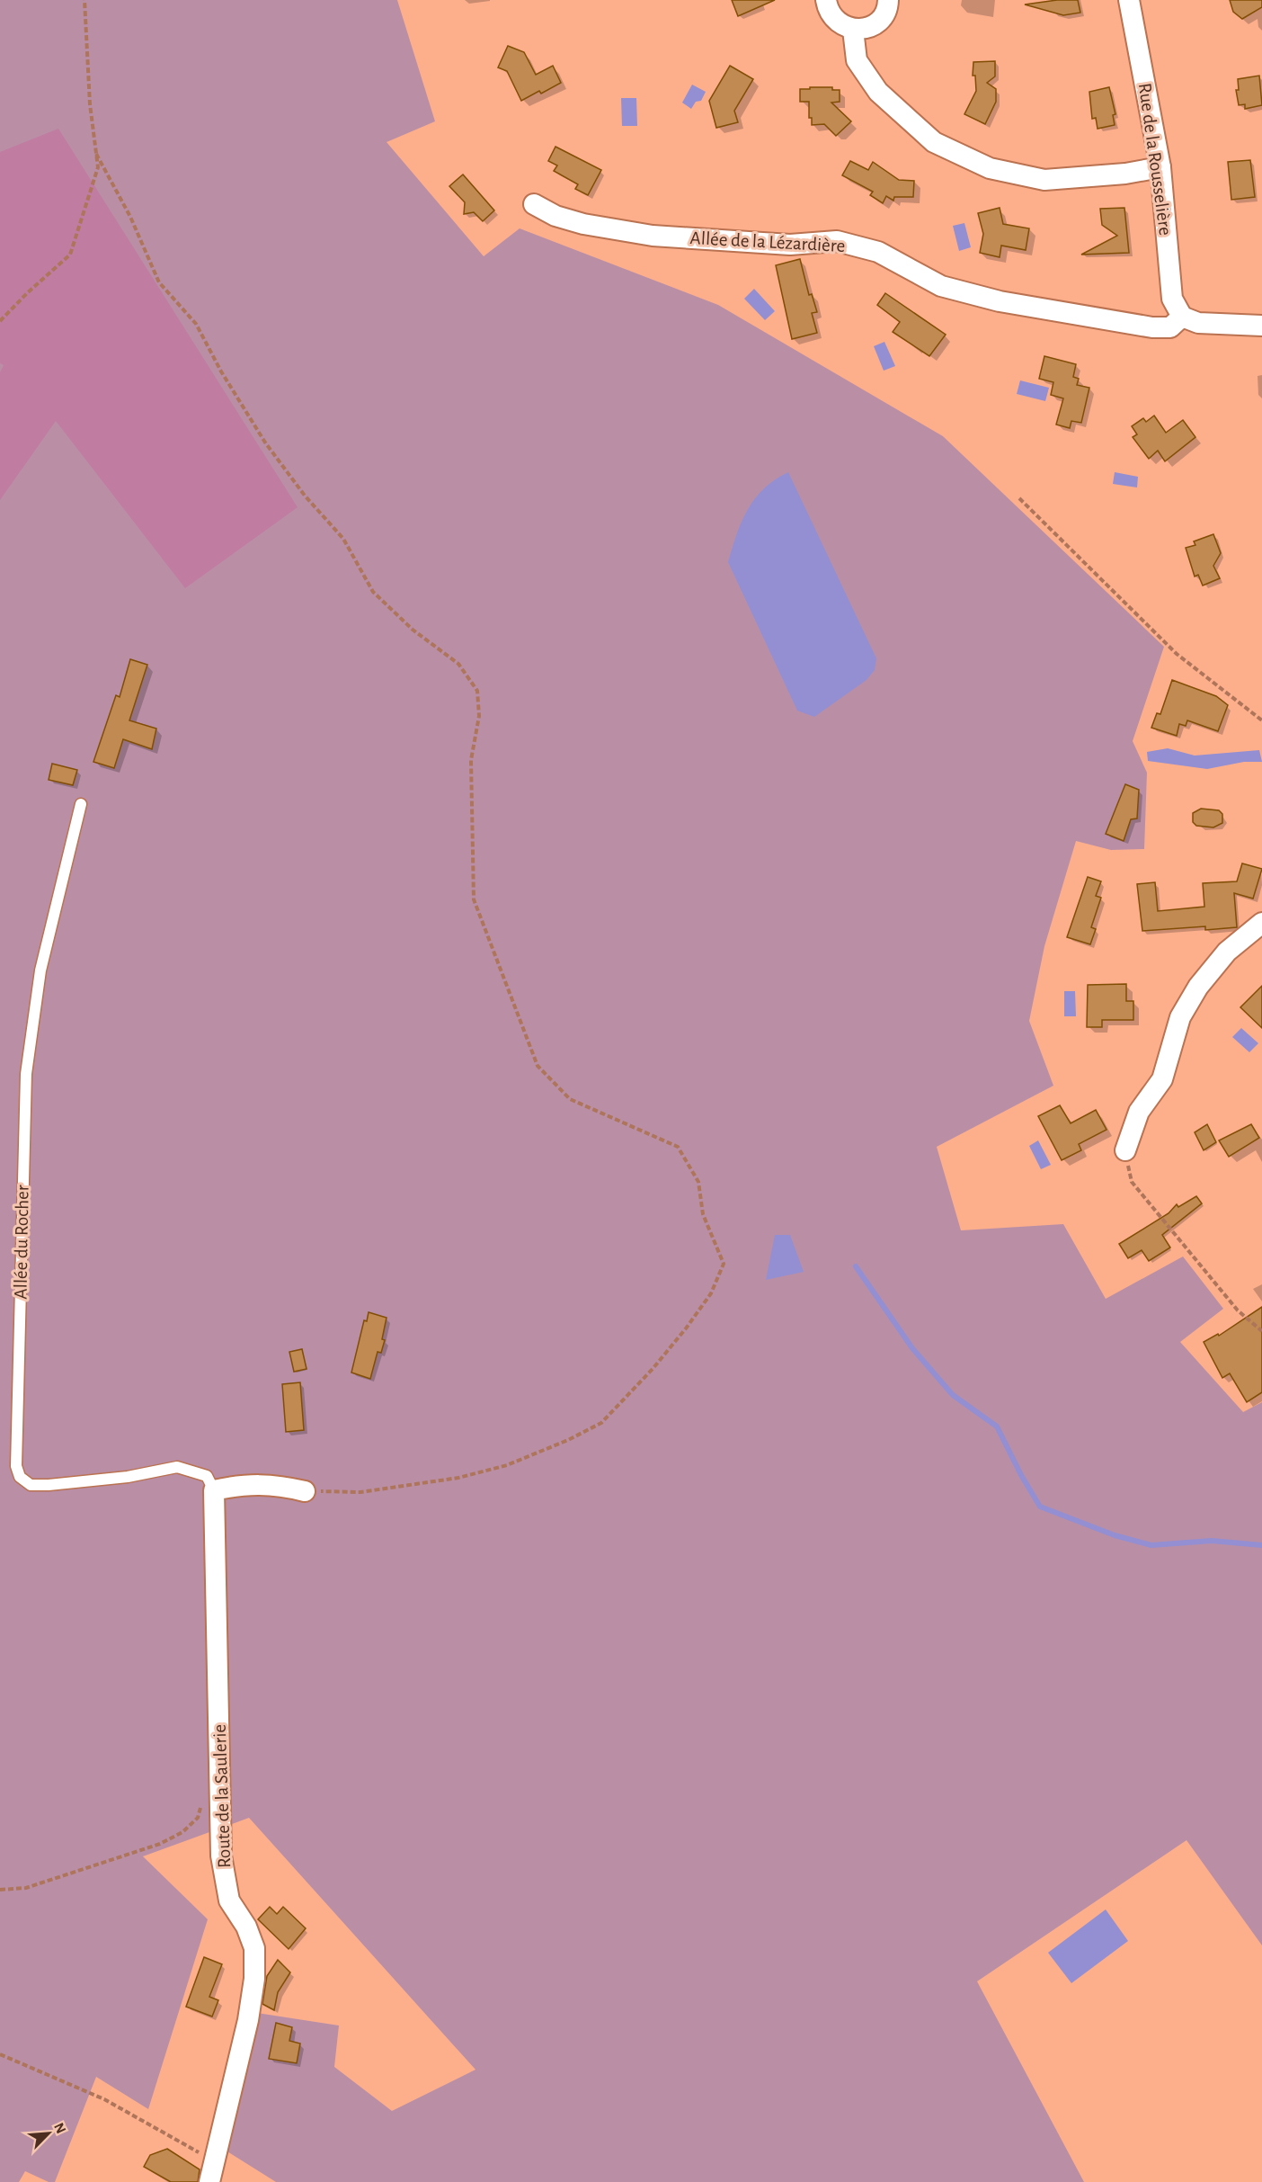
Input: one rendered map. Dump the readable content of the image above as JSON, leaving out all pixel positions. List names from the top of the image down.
{
  "streets": {
    "street": ["Rue de la Rousselière", "Allée de la Lézardière", "Route de la Saulerie"],
    "lane": ["Allée du Rocher"]
  },
  "crossings": [
    ["Rue de la Rousselière", "Allée de la Lézardière"],
    ["Allée du Rocher", "Route de la Saulerie"]
  ],
  "north": "top right"
}
